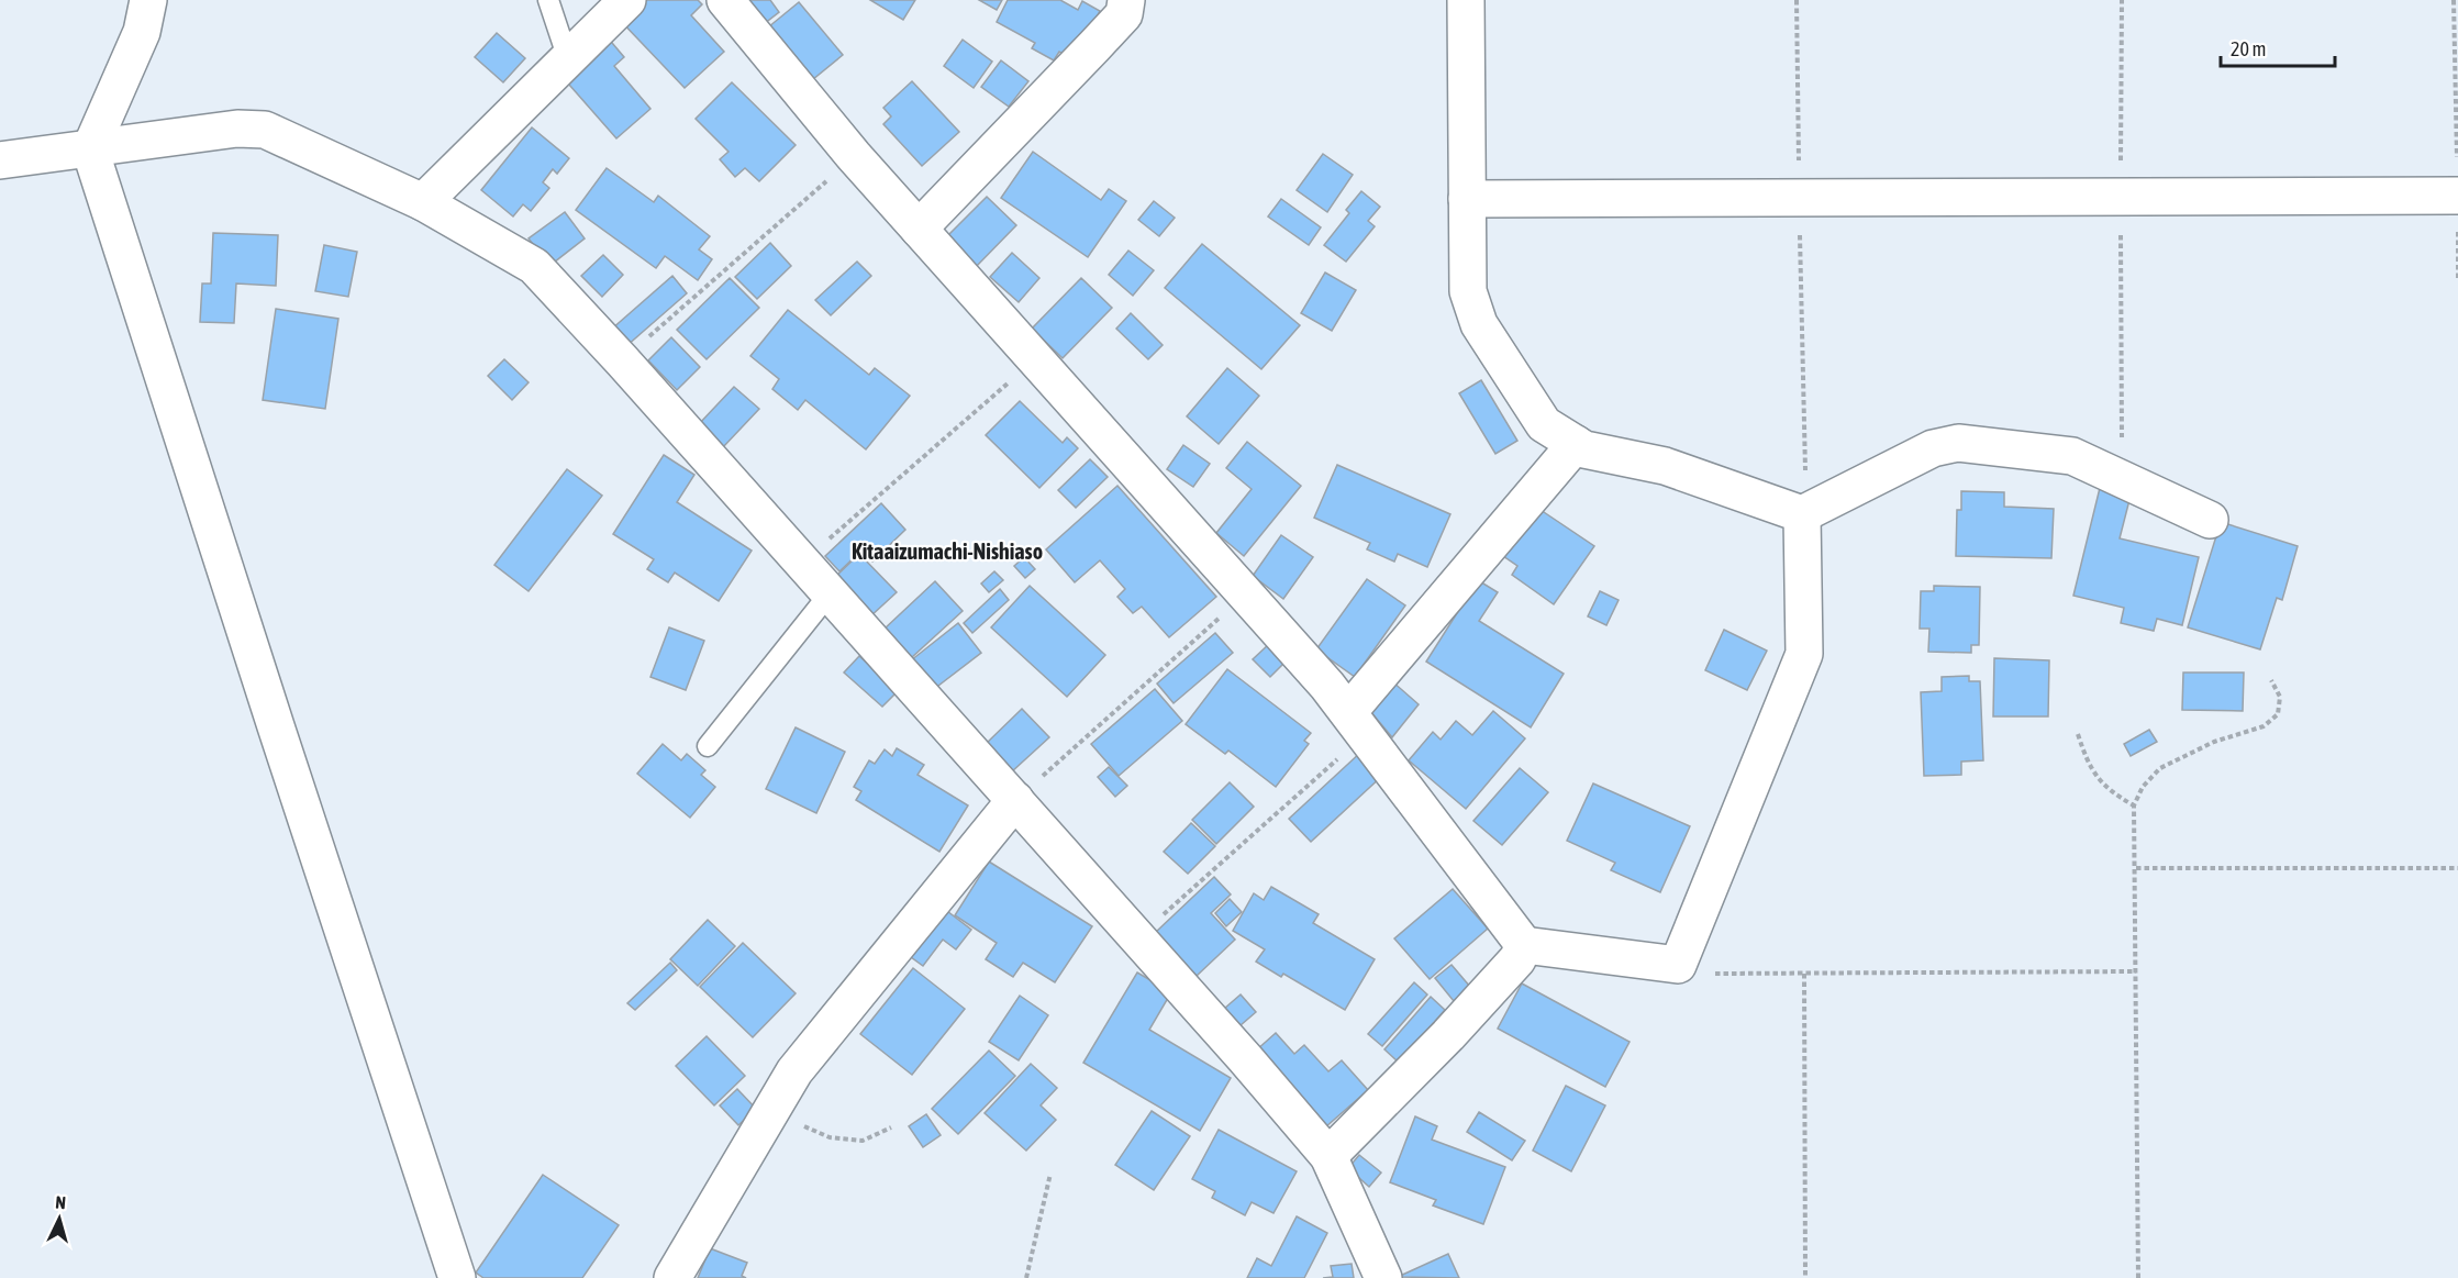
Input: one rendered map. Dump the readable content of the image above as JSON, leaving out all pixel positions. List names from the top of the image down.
{
  "districts": ["Kitaaizumachi-Nishiaso"],
  "scale_bar": "20 m",
  "north": "top"
}
